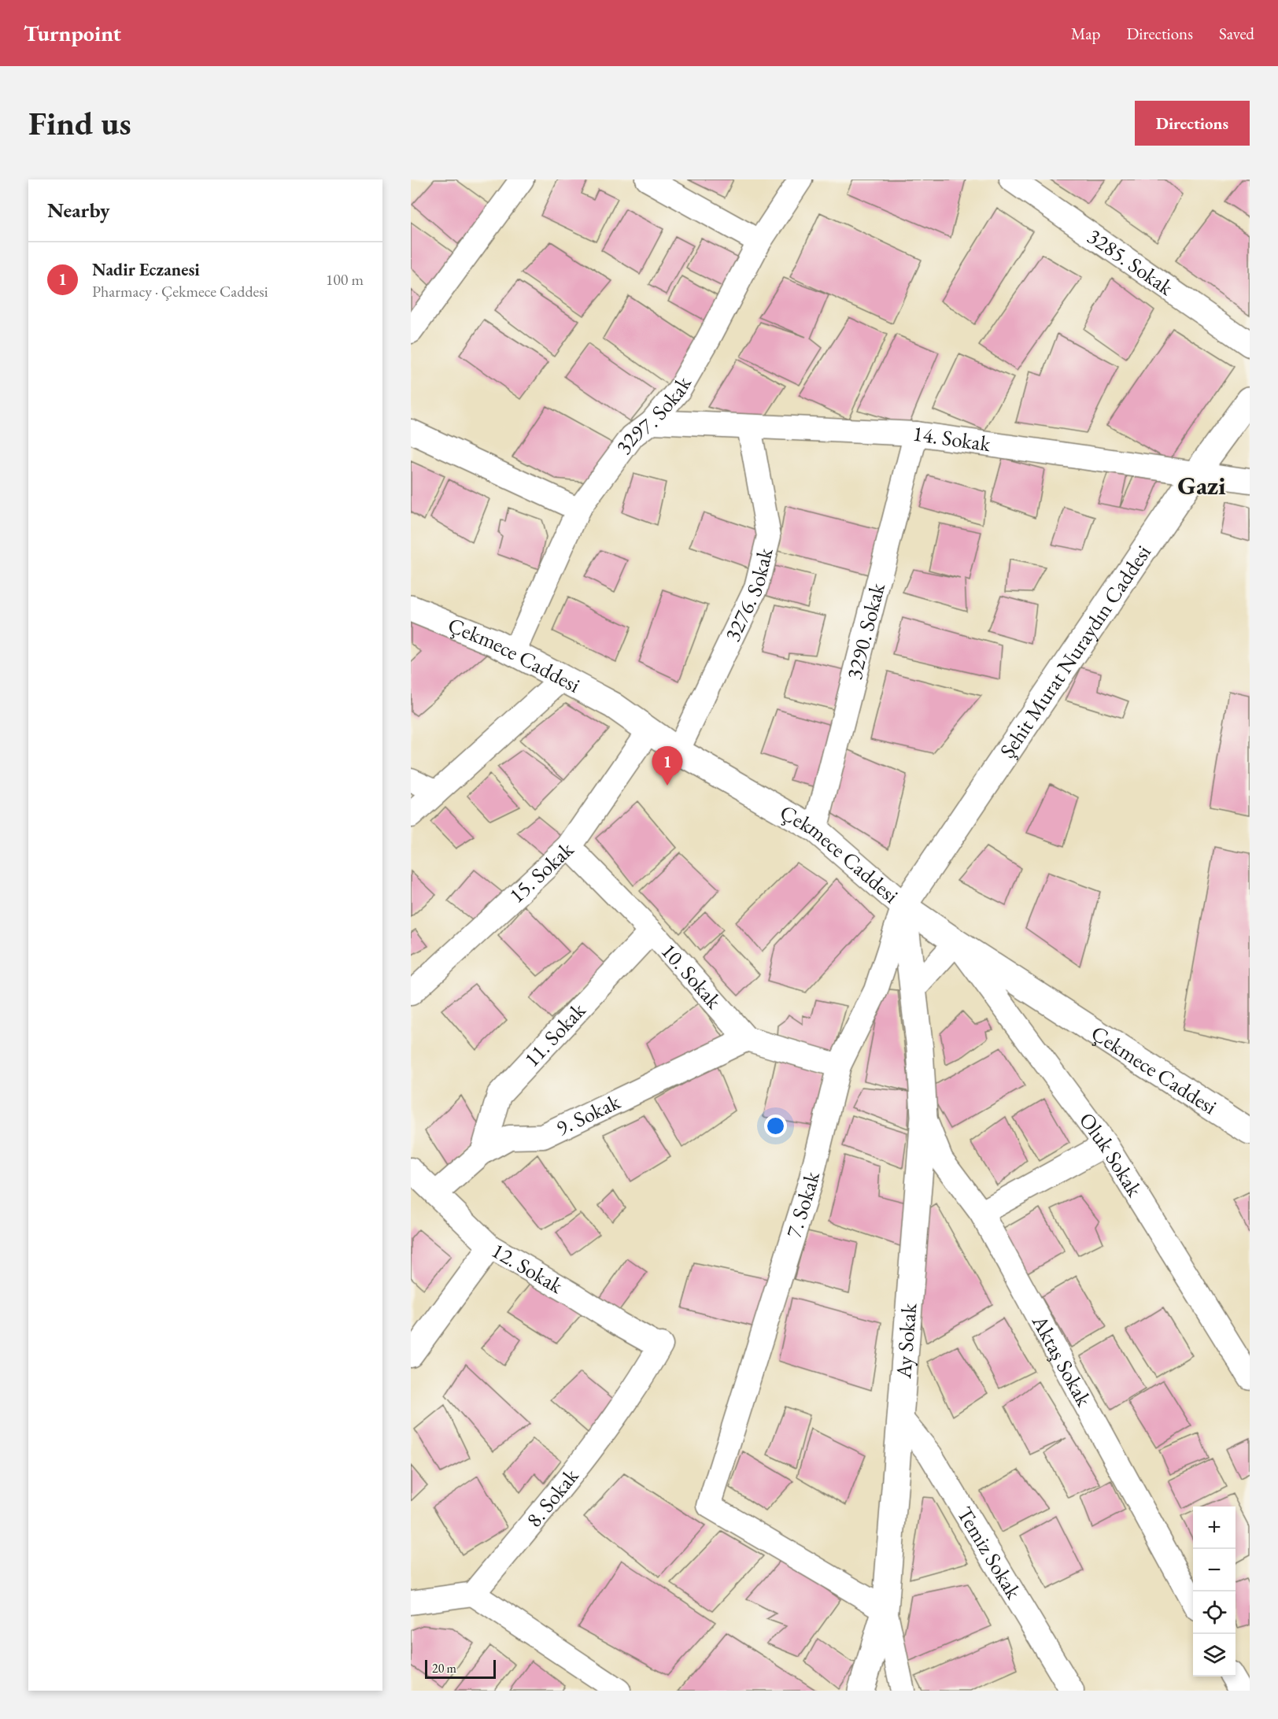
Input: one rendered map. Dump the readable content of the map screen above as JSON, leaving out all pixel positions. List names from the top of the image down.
{
  "streets": {
    "main road": ["Şehit Murat Nuraydın Caddesi", "Çekmece Caddesi", "Ay Sokak"],
    "street": [
      "3285. Sokak",
      "3297. Sokak",
      "14. Sokak",
      "3276. Sokak",
      "3290. Sokak",
      "15. Sokak",
      "10. Sokak",
      "11. Sokak",
      "9. Sokak",
      "Oluk Sokak",
      "7. Sokak",
      "12. Sokak",
      "Aktaş Sokak",
      "8. Sokak",
      "Temiz Sokak"
    ]
  },
  "crossings": [
    ["3297. Sokak", "14. Sokak"],
    ["3297. Sokak", "Çekmece Caddesi"],
    ["14. Sokak", "3276. Sokak"],
    ["14. Sokak", "3290. Sokak"],
    ["14. Sokak", "Şehit Murat Nuraydın Caddesi"],
    ["3276. Sokak", "Çekmece Caddesi"],
    ["3290. Sokak", "Çekmece Caddesi"],
    ["Şehit Murat Nuraydın Caddesi", "Çekmece Caddesi"],
    ["Şehit Murat Nuraydın Caddesi", "7. Sokak"],
    ["Şehit Murat Nuraydın Caddesi", "Ay Sokak"],
    ["Çekmece Caddesi", "15. Sokak"],
    ["Çekmece Caddesi", "Oluk Sokak"],
    ["Çekmece Caddesi", "7. Sokak"],
    ["Çekmece Caddesi", "Ay Sokak"],
    ["15. Sokak", "10. Sokak"],
    ["10. Sokak", "11. Sokak"],
    ["10. Sokak", "9. Sokak"],
    ["11. Sokak", "9. Sokak"],
    ["9. Sokak", "12. Sokak"],
    ["7. Sokak", "Ay Sokak"],
    ["12. Sokak", "8. Sokak"],
    ["Ay Sokak", "Aktaş Sokak"],
    ["Ay Sokak", "Temiz Sokak"]
  ],
  "districts": ["Gazi"],
  "scale_bar": "20 m",
  "page": {
    "header": "Turnpoint",
    "nav": ["Map", "Directions", "Saved"],
    "buttons": "Directions",
    "title": "Find us",
    "heading": "Nearby",
    "list": [
      {
        "mark": "1",
        "name": "Nadir Eczanesi",
        "note": "Pharmacy · Çekmece Caddesi",
        "value": "100 m"
      }
    ],
    "pins": "1",
    "map_buttons": ["+", "−"],
    "scale": "20 m"
  }
}
